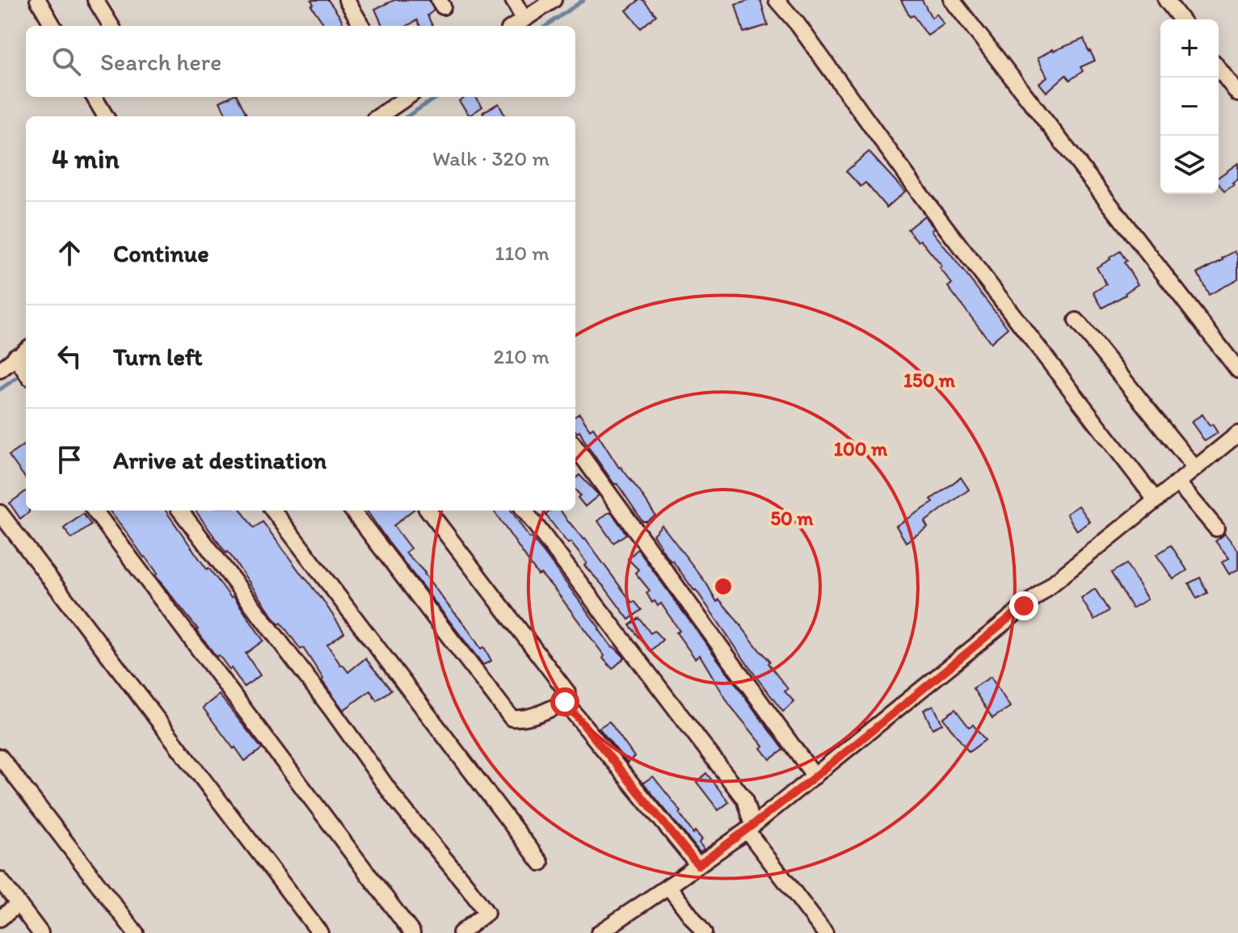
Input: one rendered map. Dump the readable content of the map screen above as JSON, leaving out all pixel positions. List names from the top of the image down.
{
  "page": {
    "map_buttons": ["+", "−"],
    "search": "Search here",
    "heading": ["4 min", "Walk · 320 m"],
    "list": [
      ["Continue", "110 m"],
      ["Turn left", "210 m"],
      "Arrive at destination"
    ]
  },
  "rings": ["150 m", "100 m", "50 m"]
}
